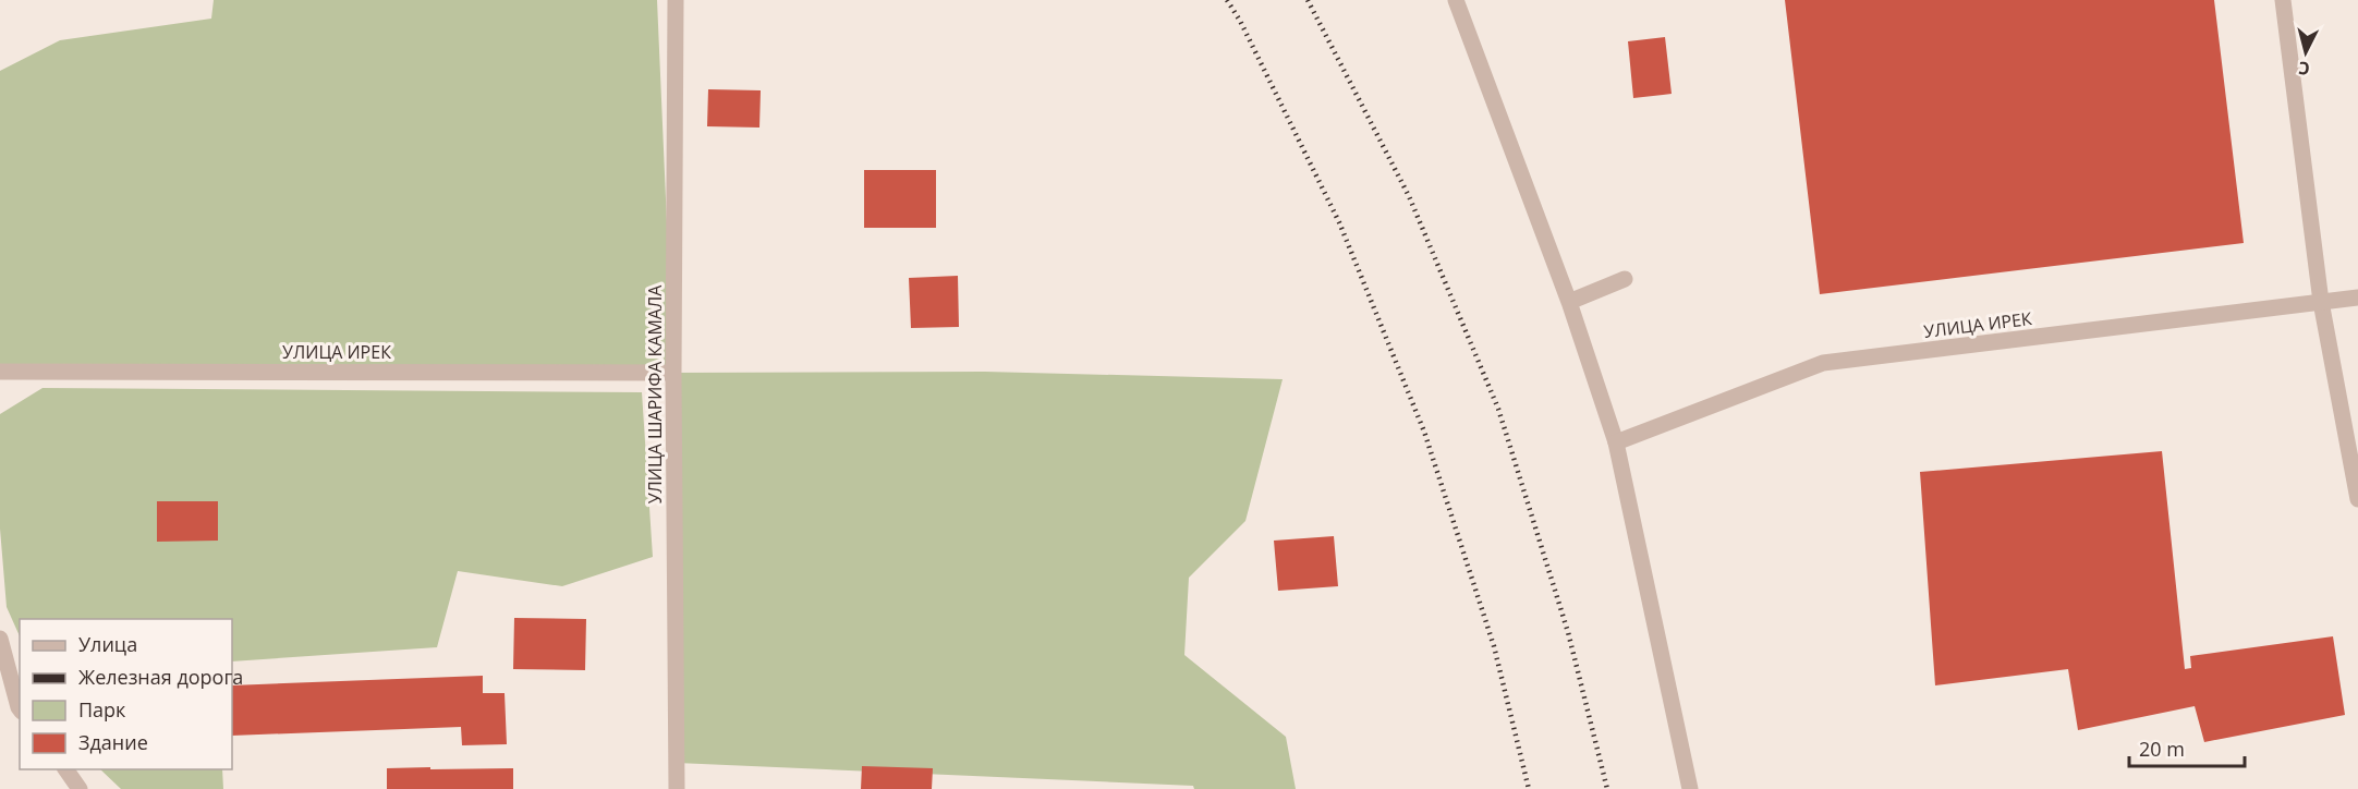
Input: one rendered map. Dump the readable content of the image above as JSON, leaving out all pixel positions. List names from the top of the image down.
{
  "streets": {
    "street": ["УЛИЦА ИРЕК", "УЛИЦА ШАРИФА КАМАЛА"]
  },
  "crossings": [
    ["УЛИЦА ИРЕК", "УЛИЦА ШАРИФА КАМАЛА"]
  ],
  "legend": [
    "Улица",
    "Железная дорога",
    "Парк",
    "Здание"
  ],
  "scale_bar": "20 m",
  "north": "bottom"
}
